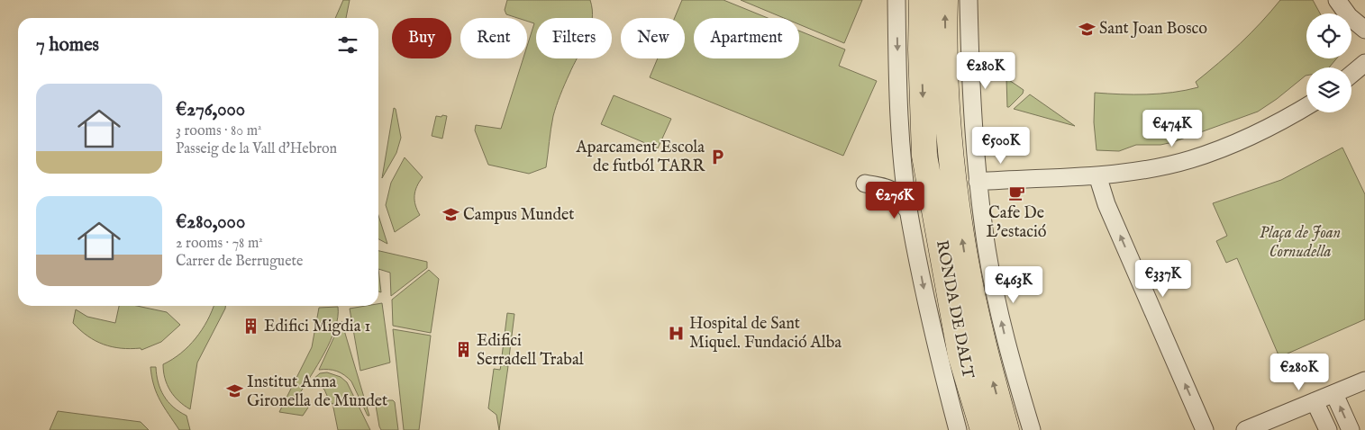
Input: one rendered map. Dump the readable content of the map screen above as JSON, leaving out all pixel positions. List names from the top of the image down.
{
  "streets": {
    "highway": ["RONDA DE DALT"]
  },
  "parks": ["Plaça de Joan Cornudella"],
  "places": {
    "school or university": ["Sant Joan Bosco", "Campus Mundet", "Institut Anna Gironella de Mundet"],
    "parking": ["Aparcament Escola de futból TARR"],
    "cafe": ["Cafe De L'estació"],
    "building": ["Edifici Migdia 1", "Edifici Serradell Trabal"],
    "hospital": ["Hospital de Sant Miquel. Fundació Alba"]
  },
  "page": {
    "chip": [
      "Buy",
      "Rent",
      "Filters",
      "New",
      "Apartment"
    ],
    "heading": "7 homes",
    "price": [
      "€280K",
      "€474K",
      "€500K",
      "€276K",
      "€337K",
      "€463K",
      "€280K"
    ],
    "list": [
      {
        "name": "€276,000",
        "note": "3 rooms · 80 m² · Passeig de la Vall d'Hebron"
      },
      {
        "name": "€280,000",
        "note": "2 rooms · 78 m² · Carrer de Berruguete"
      }
    ]
  }
}
